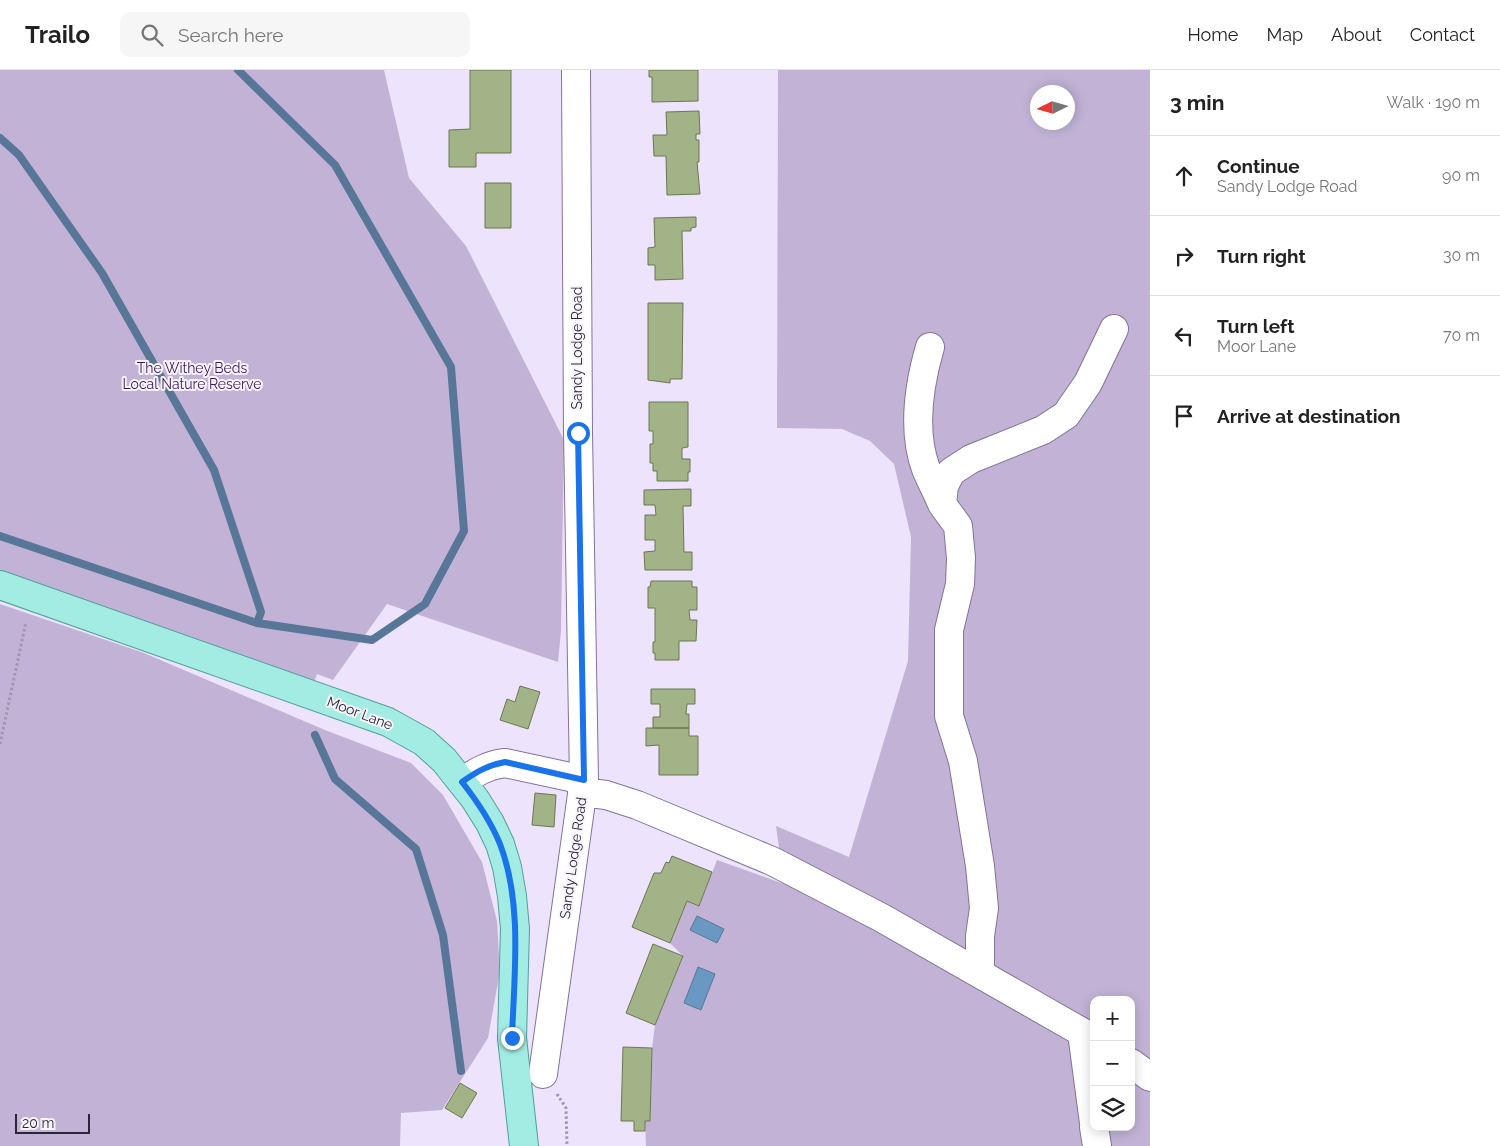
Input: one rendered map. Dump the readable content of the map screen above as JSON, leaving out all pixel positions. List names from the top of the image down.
{
  "streets": {
    "main road": ["Moor Lane"],
    "street": ["Sandy Lodge Road"]
  },
  "parks": ["The Withey Beds Local Nature Reserve"],
  "scale_bar": "20 m",
  "north": "left",
  "page": {
    "header": "Trailo",
    "search": "Search here",
    "nav": [
      "Home",
      "Map",
      "About",
      "Contact"
    ],
    "heading": ["3 min", "Walk · 190 m"],
    "list": [
      ["Continue", "Sandy Lodge Road", "90 m"],
      ["Turn right", "30 m"],
      ["Turn left", "Moor Lane", "70 m"],
      "Arrive at destination"
    ],
    "map_buttons": ["+", "−"],
    "scale": "20 m"
  }
}
